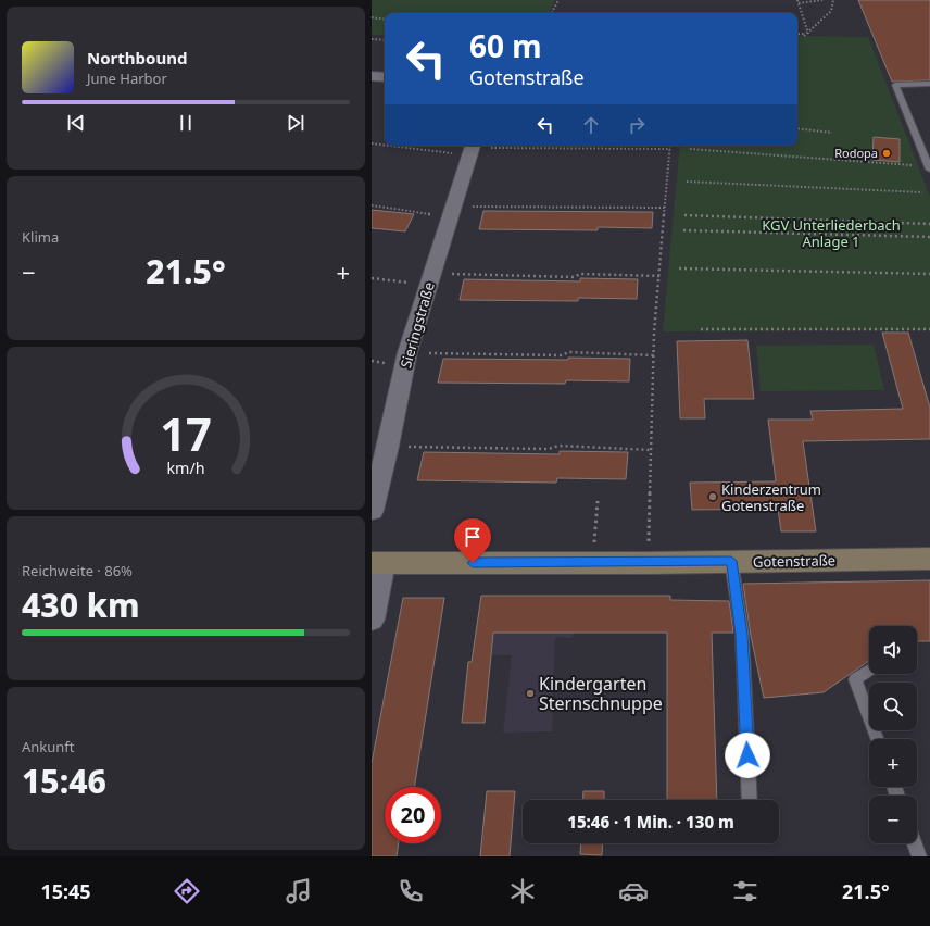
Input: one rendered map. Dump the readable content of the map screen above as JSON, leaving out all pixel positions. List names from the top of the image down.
{
  "streets": {
    "main road": ["Gotenstraße"],
    "street": ["Sieringstraße"]
  },
  "parks": ["KGV Unterliederbach Anlage 1"],
  "places": ["Rodopa", "Kinderzentrum Gotenstraße", "Kindergarten Sternschnuppe"],
  "page": {
    "turn": ["60 m", "Gotenstraße"],
    "song": ["Northbound", "June Harbor"],
    "tile": [
      "Klima",
      ["Reichweite · 86%", "430 km"],
      ["Ankunft", "15:46"]
    ],
    "heat": ["−", "21.5°", "+"],
    "map_buttons": ["+", "−"],
    "limit": "20",
    "trip": "15:46 · 1 Min. · 130 m",
    "tabs": ["15:45", "21.5°"],
    "gauge": ["17", "km/h"]
  }
}
